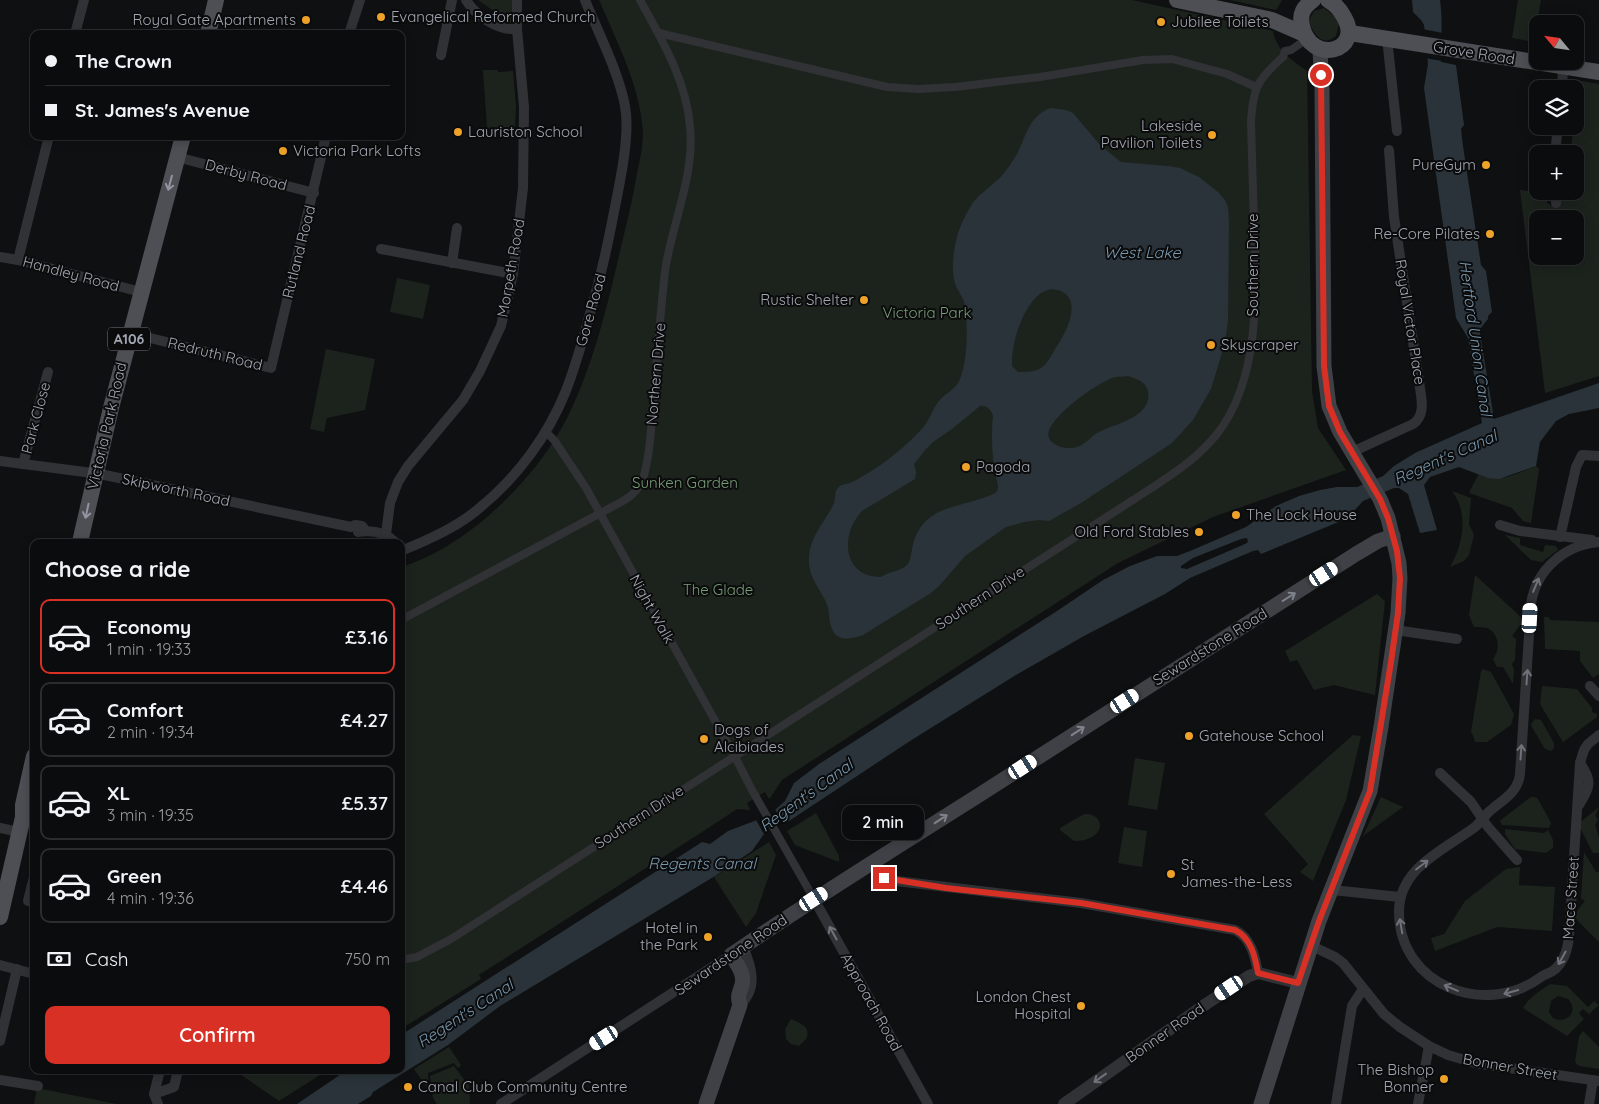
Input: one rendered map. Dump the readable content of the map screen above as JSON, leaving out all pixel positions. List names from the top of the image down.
{
  "streets": {
    "main road": [
      "Grove Road",
      "A106",
      "Victoria Park Road",
      "Sewardstone Road"
    ],
    "street": [
      "Derby Road",
      "Rutland Road",
      "Southern Drive",
      "Morpeth Road",
      "Handley Road",
      "Gore Road",
      "Royal Victor Place",
      "Redruth Road",
      "Northern Drive",
      "Park Close",
      "Skipworth Road",
      "Night Walk",
      "Mace Street",
      "Approach Road",
      "Bonner Road",
      "Bonner Street"
    ]
  },
  "crossings": [
    ["Derby Road", "Rutland Road"],
    ["Derby Road", "Victoria Park Road"],
    ["Rutland Road", "Redruth Road"],
    ["Southern Drive", "Night Walk"],
    ["Morpeth Road", "Skipworth Road"],
    ["Handley Road", "Victoria Park Road"],
    ["Gore Road", "Night Walk"],
    ["Redruth Road", "Victoria Park Road"],
    ["Northern Drive", "Night Walk"],
    ["Park Close", "Skipworth Road"],
    ["Victoria Park Road", "Skipworth Road"],
    ["Night Walk", "Sewardstone Road"],
    ["Night Walk", "Approach Road"],
    ["Sewardstone Road", "Approach Road"]
  ],
  "one_way": [
    "Victoria Park Road",
    "Sewardstone Road",
    "Approach Road",
    "Bonner Road"
  ],
  "water": [
    "West Lake",
    "Hertford Union Canal",
    "Regent's Canal",
    "Regents Canal"
  ],
  "parks": ["Victoria Park", "Sunken Garden", "The Glade"],
  "places": [
    "Evangelical Reformed Church",
    "Royal Gate Apartments",
    "Jubilee Toilets",
    "Lauriston School",
    "Lakeside Pavilion Toilets",
    "Victoria Park Lofts",
    "PureGym",
    "Re-Core Pilates",
    "Rustic Shelter",
    "Skyscraper",
    "Pagoda",
    "The Lock House",
    "Old Ford Stables",
    "Gatehouse School",
    "Dogs of Alcibiades",
    "St James-the-Less",
    "Hotel in the Park",
    "London Chest Hospital",
    "The Bishop Bonner",
    "Canal Club Community Centre"
  ],
  "north": "top left",
  "page": {
    "map_buttons": ["+", "−"],
    "banner": ["The Crown", "St. James's Avenue"],
    "heading": "Choose a ride",
    "list": [
      {
        "name": "Economy",
        "note": "1 min · 19:33",
        "value": "£3.16"
      },
      {
        "name": "Comfort",
        "note": "2 min · 19:34",
        "value": "£4.27"
      },
      {
        "name": "XL",
        "note": "3 min · 19:35",
        "value": "£5.37"
      },
      {
        "name": "Green",
        "note": "4 min · 19:36",
        "value": "£4.46"
      }
    ],
    "bubble": "2 min",
    "pay": ["Cash", "750 m"],
    "buttons": "Confirm"
  }
}
